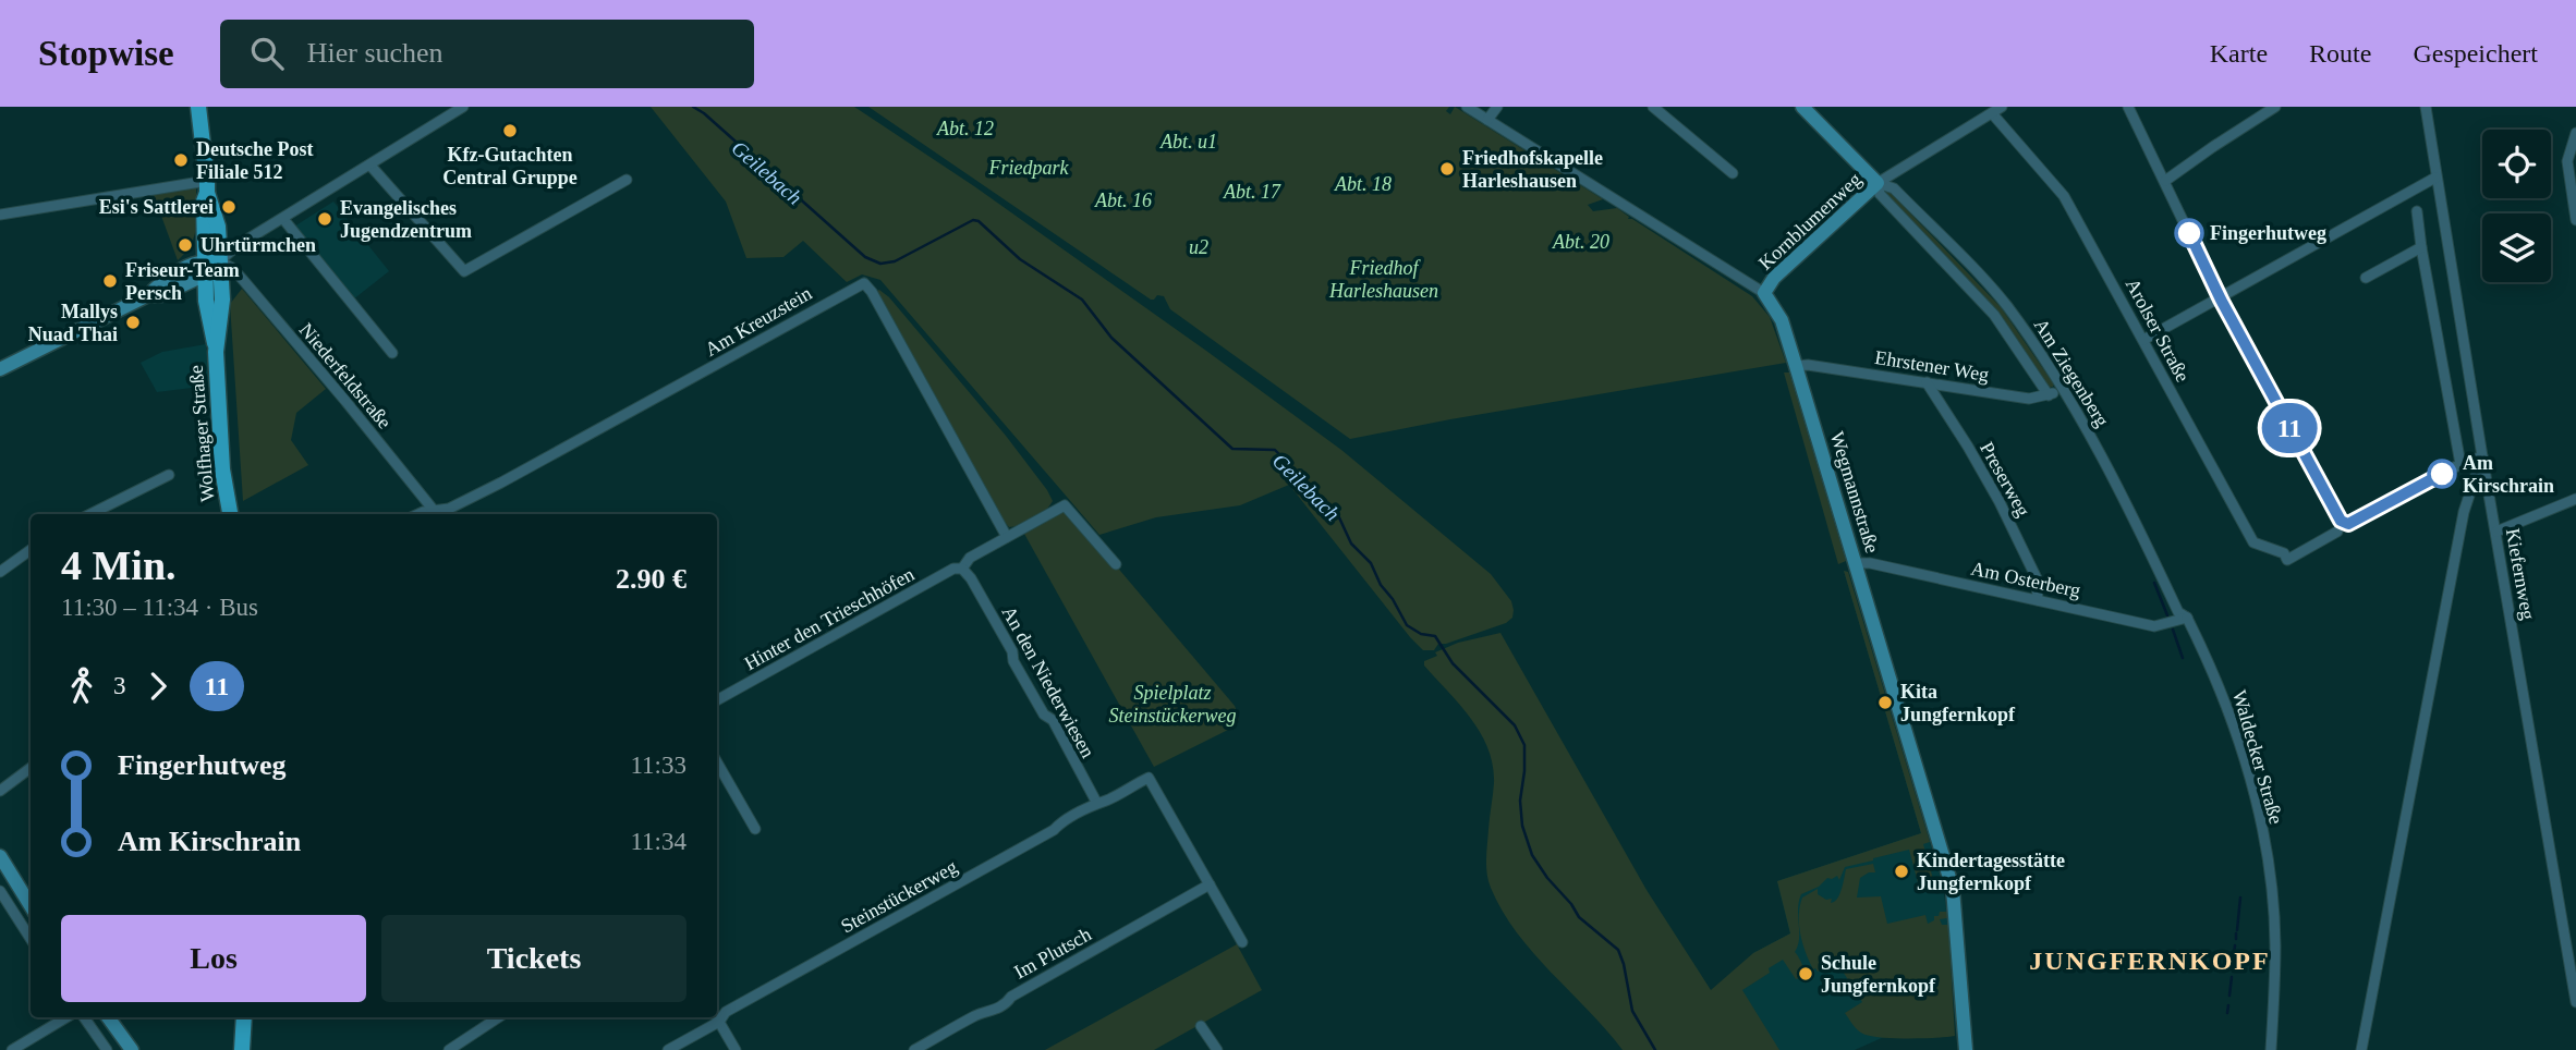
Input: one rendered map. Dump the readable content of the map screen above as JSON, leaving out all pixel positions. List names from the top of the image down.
{
  "streets": {
    "main road": ["Wolfhager Straße"],
    "street": [
      "Kornblumenweg",
      "Am Kreuzstein",
      "Arolser Straße",
      "Ehrstener Weg",
      "Am Ziegenberg",
      "Niederfeldstraße",
      "Preserweg",
      "Wegmannstraße",
      "Kiefernweg",
      "Am Osterberg",
      "Hinter den Trieschhöfen",
      "An den Niederwiesen",
      "Waldecker Straße",
      "Steinstückerweg",
      "Im Plutsch"
    ]
  },
  "crossings": [
    ["Kornblumenweg", "Arolser Straße"],
    ["Kornblumenweg", "Am Ziegenberg"],
    ["Kornblumenweg", "Wegmannstraße"],
    ["Am Kreuzstein", "Niederfeldstraße"],
    ["Am Kreuzstein", "Hinter den Trieschhöfen"],
    ["Ehrstener Weg", "Am Ziegenberg"],
    ["Ehrstener Weg", "Preserweg"],
    ["Ehrstener Weg", "Wegmannstraße"],
    ["Am Ziegenberg", "Am Osterberg"],
    ["Am Ziegenberg", "Waldecker Straße"],
    ["Niederfeldstraße", "Wolfhager Straße"],
    ["Preserweg", "Am Osterberg"],
    ["Wegmannstraße", "Am Osterberg"],
    ["Am Osterberg", "Waldecker Straße"],
    ["Hinter den Trieschhöfen", "An den Niederwiesen"],
    ["An den Niederwiesen", "Steinstückerweg"],
    ["Steinstückerweg", "Im Plutsch"]
  ],
  "districts": ["JUNGFERNKOPF"],
  "water": ["Geilebach"],
  "parks": [
    "Abt. 12",
    "Abt. u1",
    "Friedpark",
    "Abt. 18",
    "Abt. 17",
    "Abt. 16",
    "Abt. 20",
    "u2",
    "Friedhof Harleshausen",
    "Spielplatz Steinstückerweg"
  ],
  "places": [
    "Kfz-Gutachten Central Gruppe",
    "Deutsche Post Filiale 512",
    "Friedhofskapelle Harleshausen",
    "Esi's Sattlerei",
    "Evangelisches Jugendzentrum",
    "Fingerhutweg",
    "Uhrtürmchen",
    "Friseur-Team Persch",
    "Mallys Nuad Thai",
    "Am Kirschrain",
    "Kita Jungfernkopf",
    "Kindertagesstätte Jungfernkopf",
    "Schule Jungfernkopf"
  ],
  "lines": ["bus line 11"],
  "page": {
    "header": "Stopwise",
    "search": "Hier suchen",
    "nav": ["Karte", "Route", "Gespeichert"],
    "on_map": "11",
    "heading": ["4 Min.", "11:30 – 11:34 · Bus", "2.90 €"],
    "legs": ["3", "11"],
    "list": [
      {
        "name": "Fingerhutweg",
        "value": "11:33"
      },
      {
        "name": "Am Kirschrain",
        "value": "11:34"
      }
    ],
    "buttons": ["Los", "Tickets"]
  }
}
